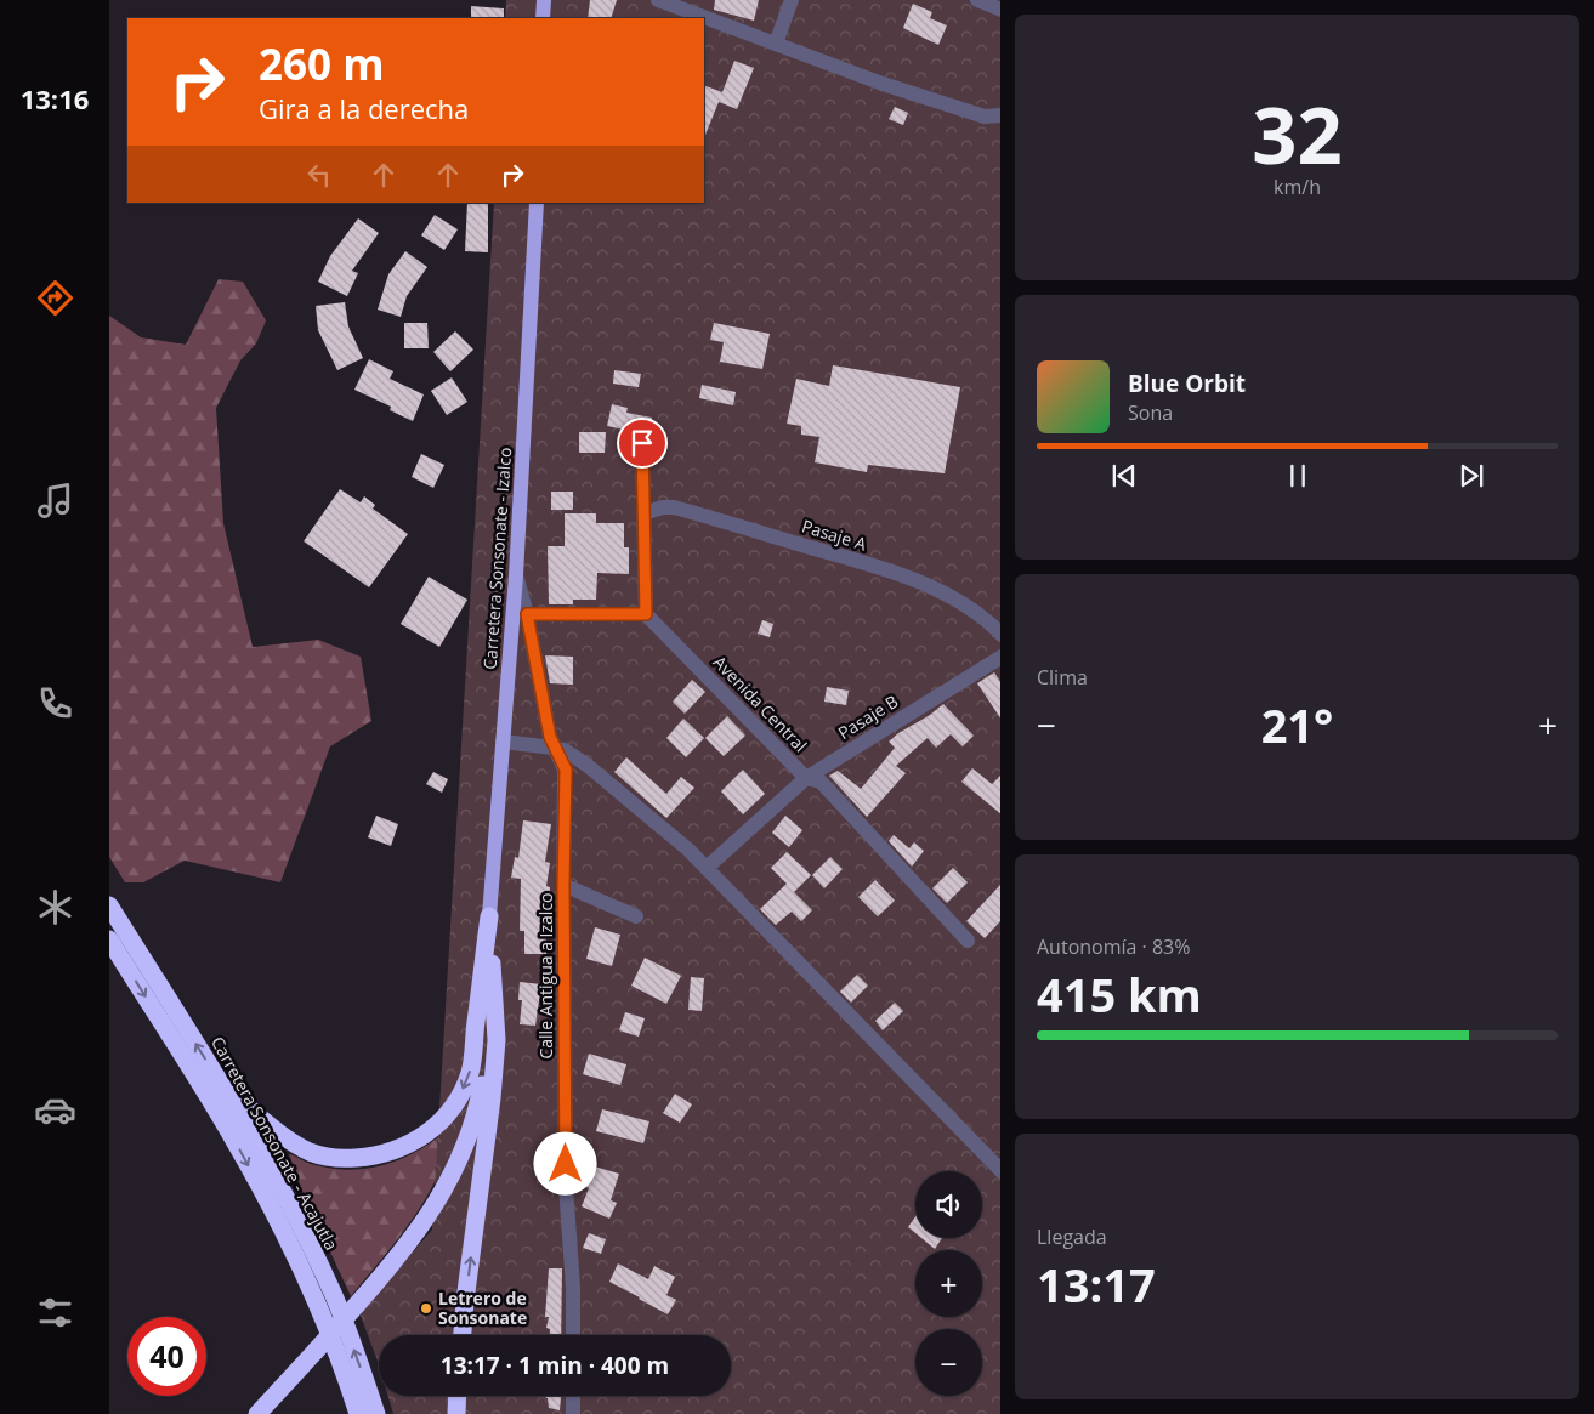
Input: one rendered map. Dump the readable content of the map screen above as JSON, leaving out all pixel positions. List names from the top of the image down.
{
  "streets": {
    "highway": ["Carretera Sonsonate - Acajutla"],
    "main road": ["Carretera Sonsonate - Izalco"],
    "street": [
      "Pasaje A",
      "Avenida Central",
      "Pasaje B",
      "Calle Antigua a Izalco"
    ]
  },
  "crossings": [
    ["Carretera Sonsonate - Izalco", "Calle Antigua a Izalco"],
    ["Avenida Central", "Pasaje B"]
  ],
  "places": ["Letrero de Sonsonate"],
  "page": {
    "tabs": "13:16",
    "tile": [
      ["32", "km/h"],
      "Clima",
      ["Autonomía · 83%", "415 km"],
      ["Llegada", "13:17"]
    ],
    "turn": ["260 m", "Gira a la derecha"],
    "song": ["Blue Orbit", "Sona"],
    "heat": ["−", "21°", "+"],
    "map_buttons": ["+", "−"],
    "limit": "40",
    "trip": "13:17 · 1 min · 400 m"
  }
}
